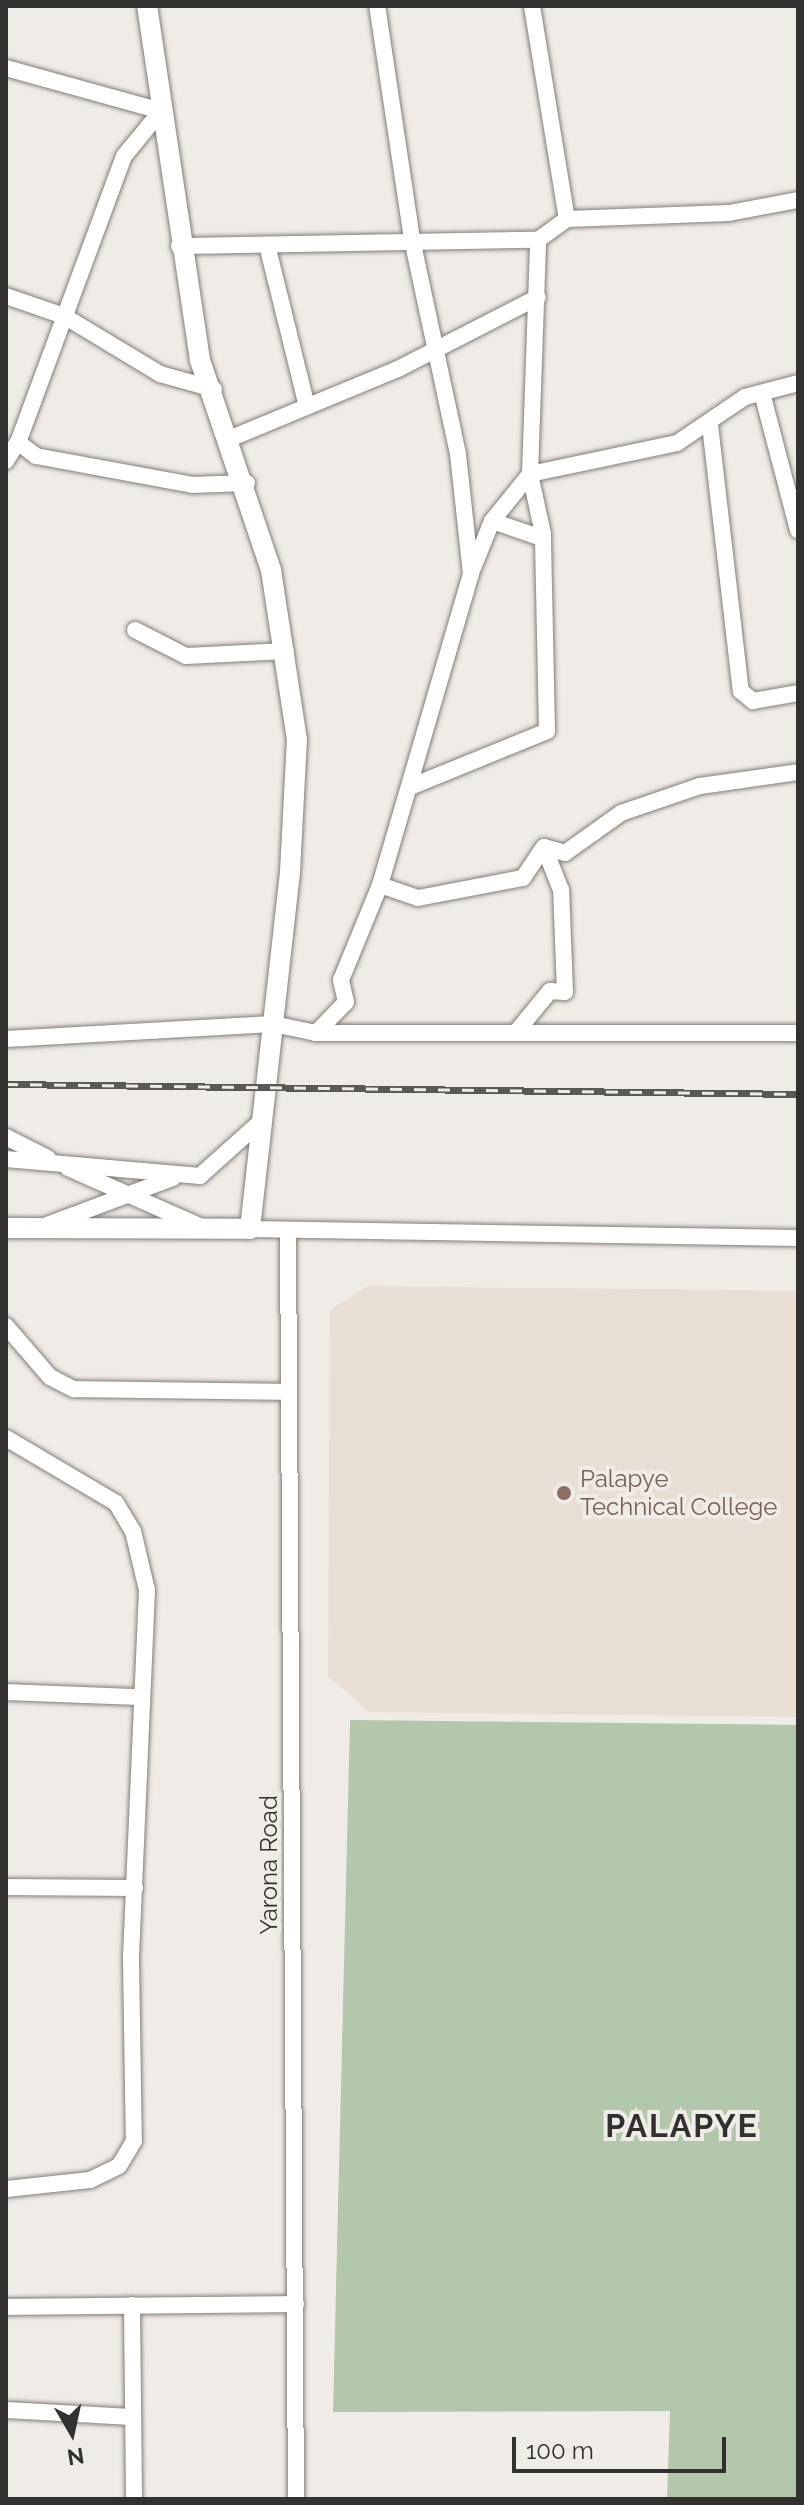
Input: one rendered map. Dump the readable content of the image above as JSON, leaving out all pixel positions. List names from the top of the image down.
{
  "streets": {
    "street": ["Yarona Road"]
  },
  "districts": ["PALAPYE"],
  "places": ["Palapye Technical College"],
  "scale_bar": "100 m",
  "north": "bottom"
}
